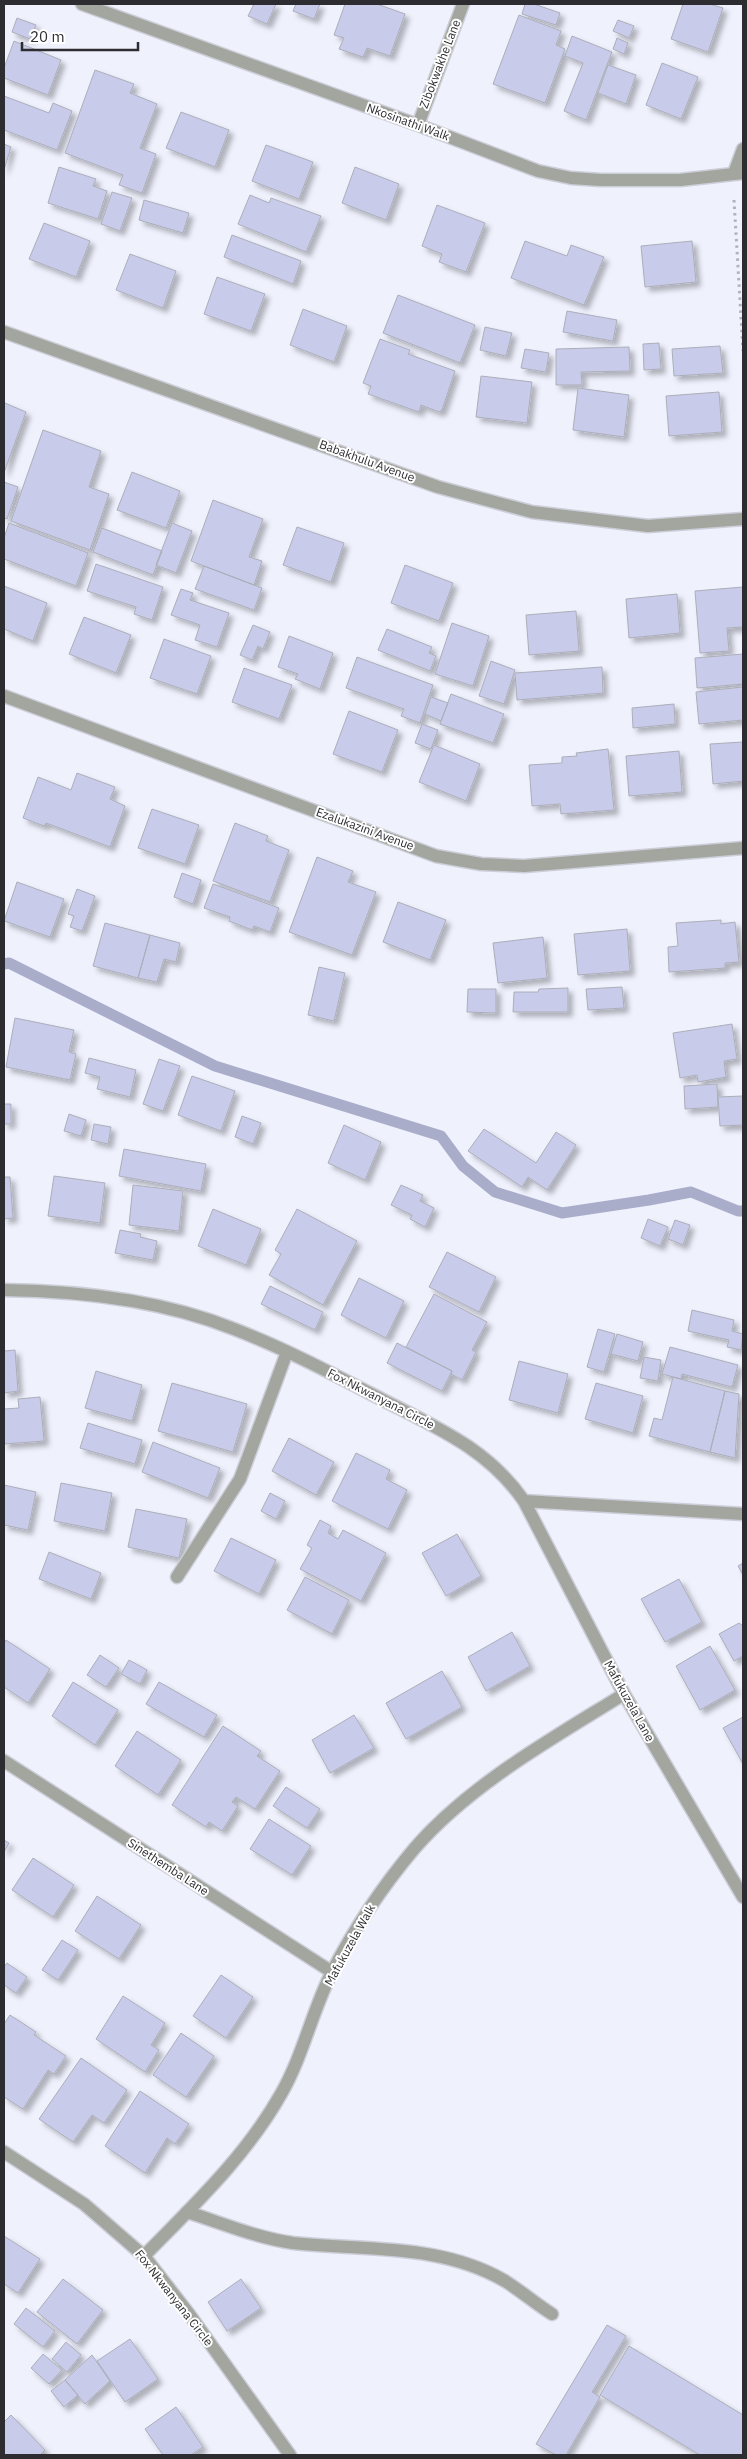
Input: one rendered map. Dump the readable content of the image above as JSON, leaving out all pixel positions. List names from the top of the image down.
{
  "streets": {
    "street": [
      "Zibokwakhe Lane",
      "Nkosinathi Walk",
      "Babakhulu Avenue",
      "Ezalukazini Avenue",
      "Fox Nkwanyana Circle",
      "Mafukuzela Lane",
      "Sinethemba Lane",
      "Mafukuzela Walk"
    ]
  },
  "crossings": [
    ["Zibokwakhe Lane", "Nkosinathi Walk"],
    ["Fox Nkwanyana Circle", "Mafukuzela Lane"],
    ["Fox Nkwanyana Circle", "Mafukuzela Walk"],
    ["Mafukuzela Lane", "Mafukuzela Walk"],
    ["Sinethemba Lane", "Mafukuzela Walk"]
  ],
  "scale_bar": "20 m"
}
